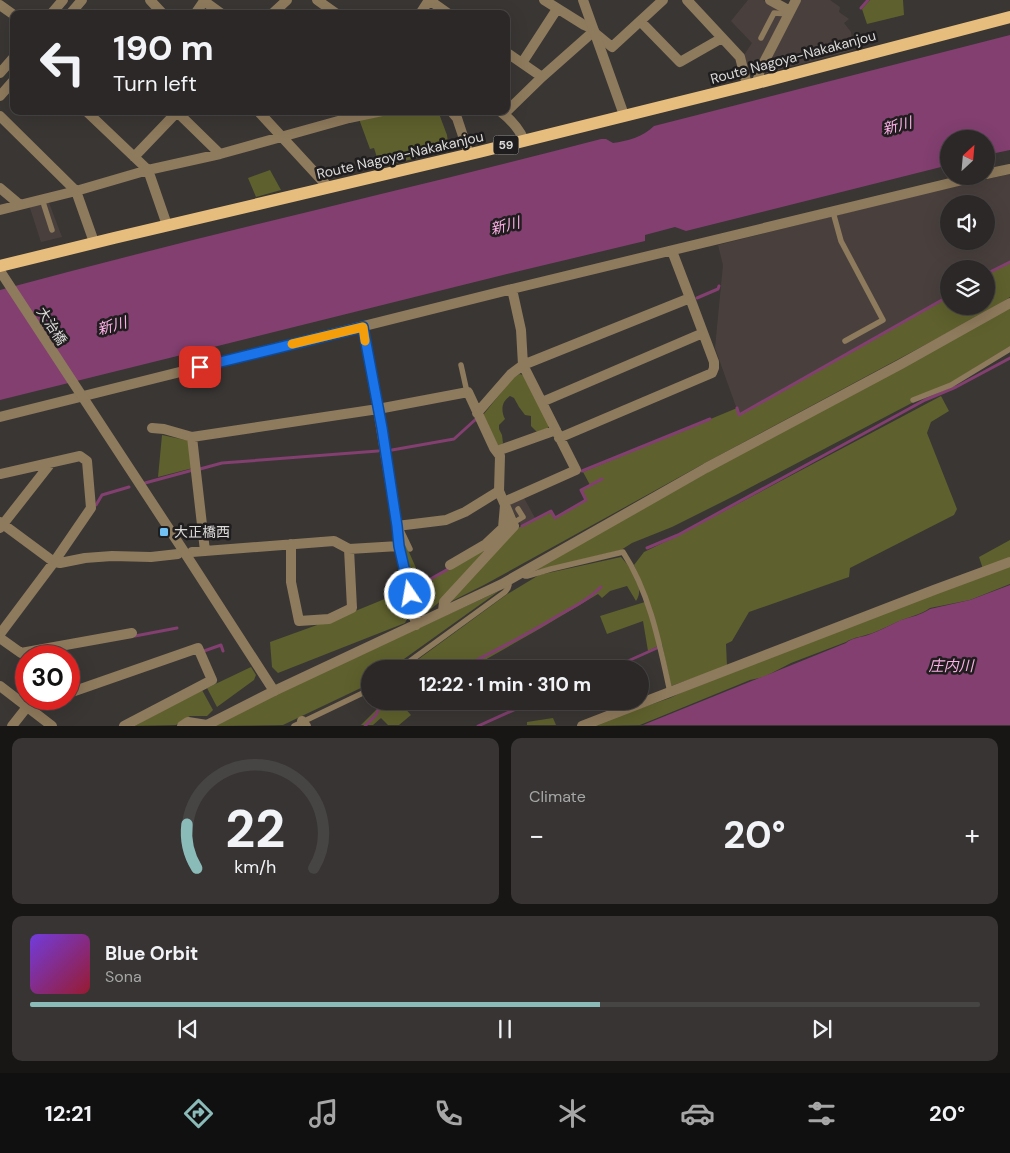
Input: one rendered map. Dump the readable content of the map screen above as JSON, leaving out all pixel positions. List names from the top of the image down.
{
  "streets": {
    "main road": ["Route Nagoya-Nakakanjou", "59"],
    "street": ["大治橋"]
  },
  "crossings": [
    ["Route Nagoya-Nakakanjou", "大治橋"]
  ],
  "water": ["新川", "庄内川"],
  "places": {
    "transit": ["大正橋西"]
  },
  "north": "top right",
  "page": {
    "turn": ["190 m", "Turn left"],
    "limit": "30",
    "trip": "12:22 · 1 min · 310 m",
    "tile": "Climate",
    "heat": ["−", "20°", "+"],
    "song": ["Blue Orbit", "Sona"],
    "tabs": ["12:21", "20°"],
    "gauge": ["22", "km/h"]
  }
}
